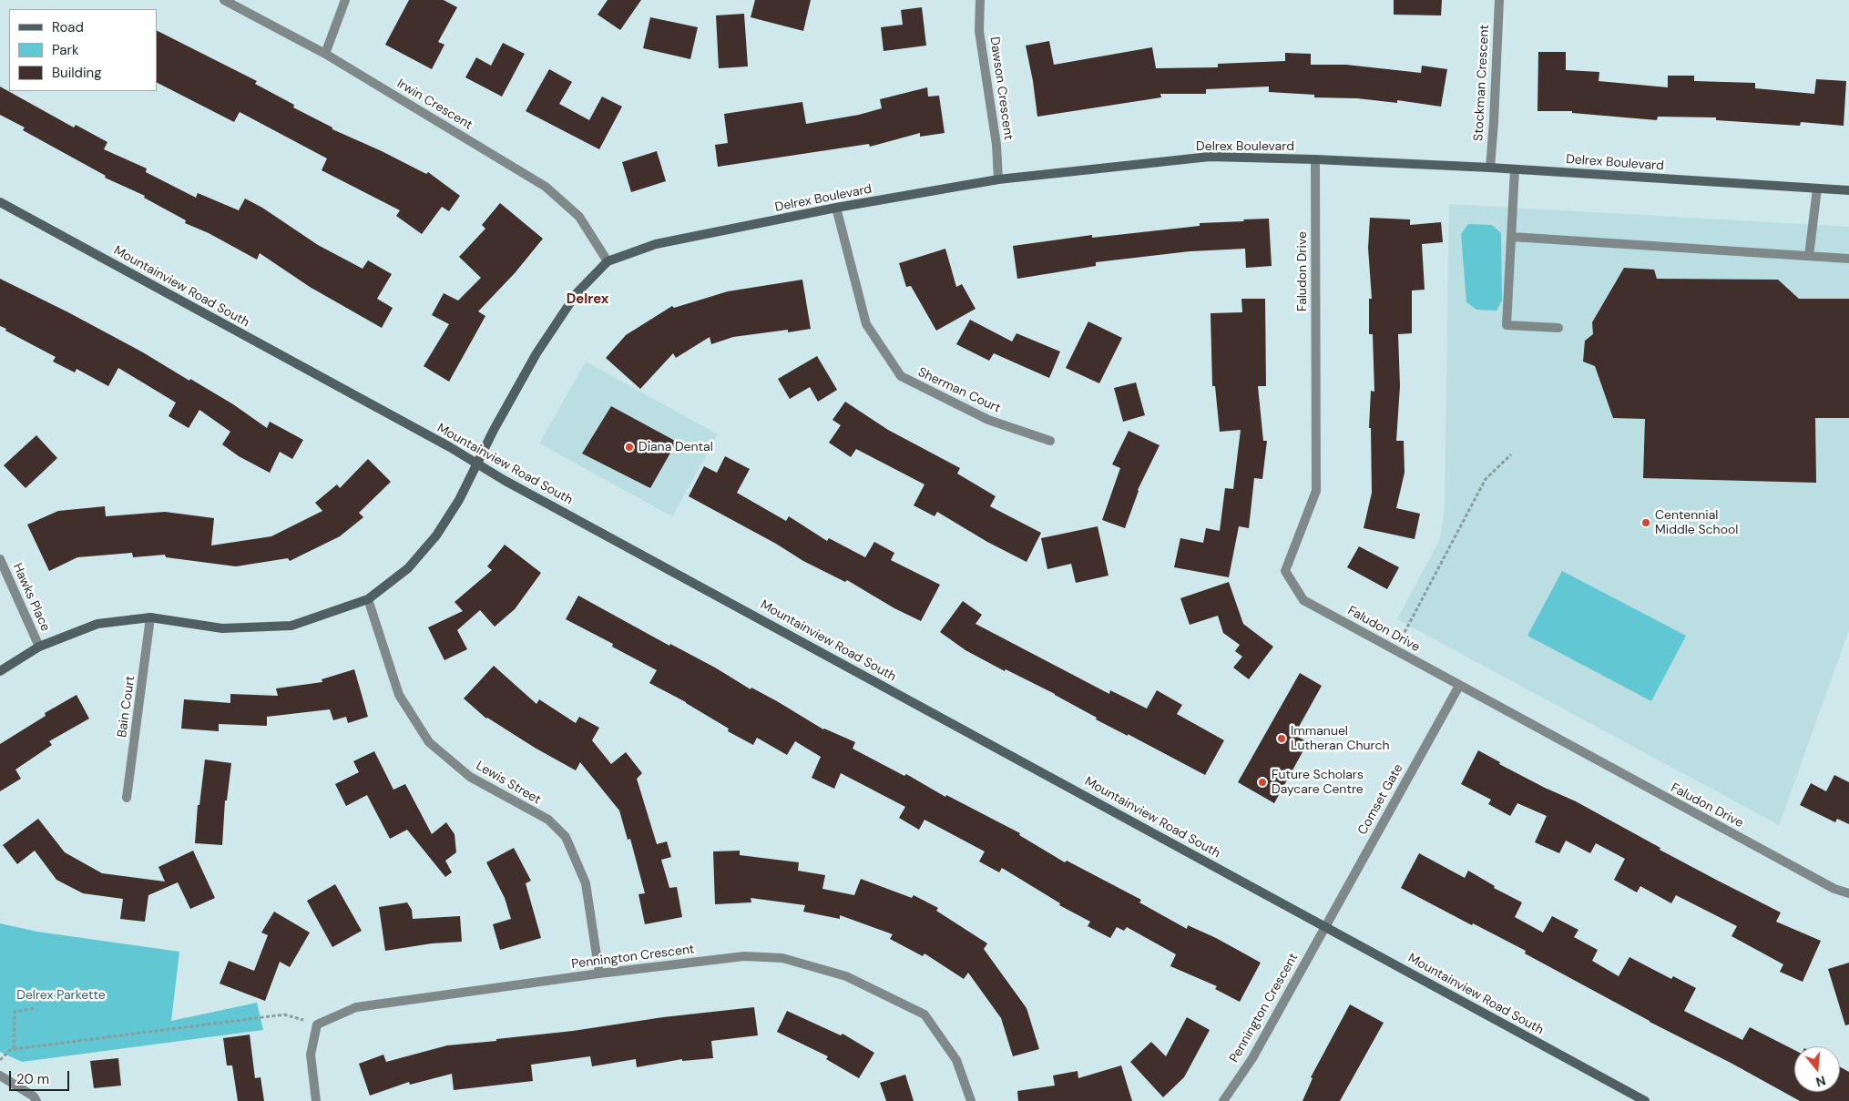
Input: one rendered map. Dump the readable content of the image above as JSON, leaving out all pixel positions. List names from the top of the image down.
{
  "streets": {
    "street": [
      "Stockman Crescent",
      "Dawson Crescent",
      "Irwin Crescent",
      "Delrex Boulevard",
      "Faludon Drive",
      "Mountainview Road South",
      "Sherman Court",
      "Hawks Place",
      "Bain Court",
      "Lewis Street",
      "Comset Gate",
      "Pennington Crescent"
    ]
  },
  "crossings": [
    ["Stockman Crescent", "Delrex Boulevard"],
    ["Dawson Crescent", "Delrex Boulevard"],
    ["Irwin Crescent", "Delrex Boulevard"],
    ["Delrex Boulevard", "Faludon Drive"],
    ["Delrex Boulevard", "Mountainview Road South"],
    ["Delrex Boulevard", "Sherman Court"],
    ["Delrex Boulevard", "Hawks Place"],
    ["Delrex Boulevard", "Bain Court"],
    ["Delrex Boulevard", "Lewis Street"],
    ["Faludon Drive", "Comset Gate"],
    ["Mountainview Road South", "Comset Gate"],
    ["Mountainview Road South", "Pennington Crescent"],
    ["Lewis Street", "Pennington Crescent"],
    ["Comset Gate", "Pennington Crescent"]
  ],
  "districts": ["Delrex"],
  "parks": ["Delrex Parkette"],
  "places": [
    "Diana Dental",
    "Centennial Middle School",
    "Immanuel Lutheran Church",
    "Future Scholars Daycare Centre"
  ],
  "legend": ["Road", "Park", "Building"],
  "scale_bar": "20 m",
  "north": "bottom"
}
